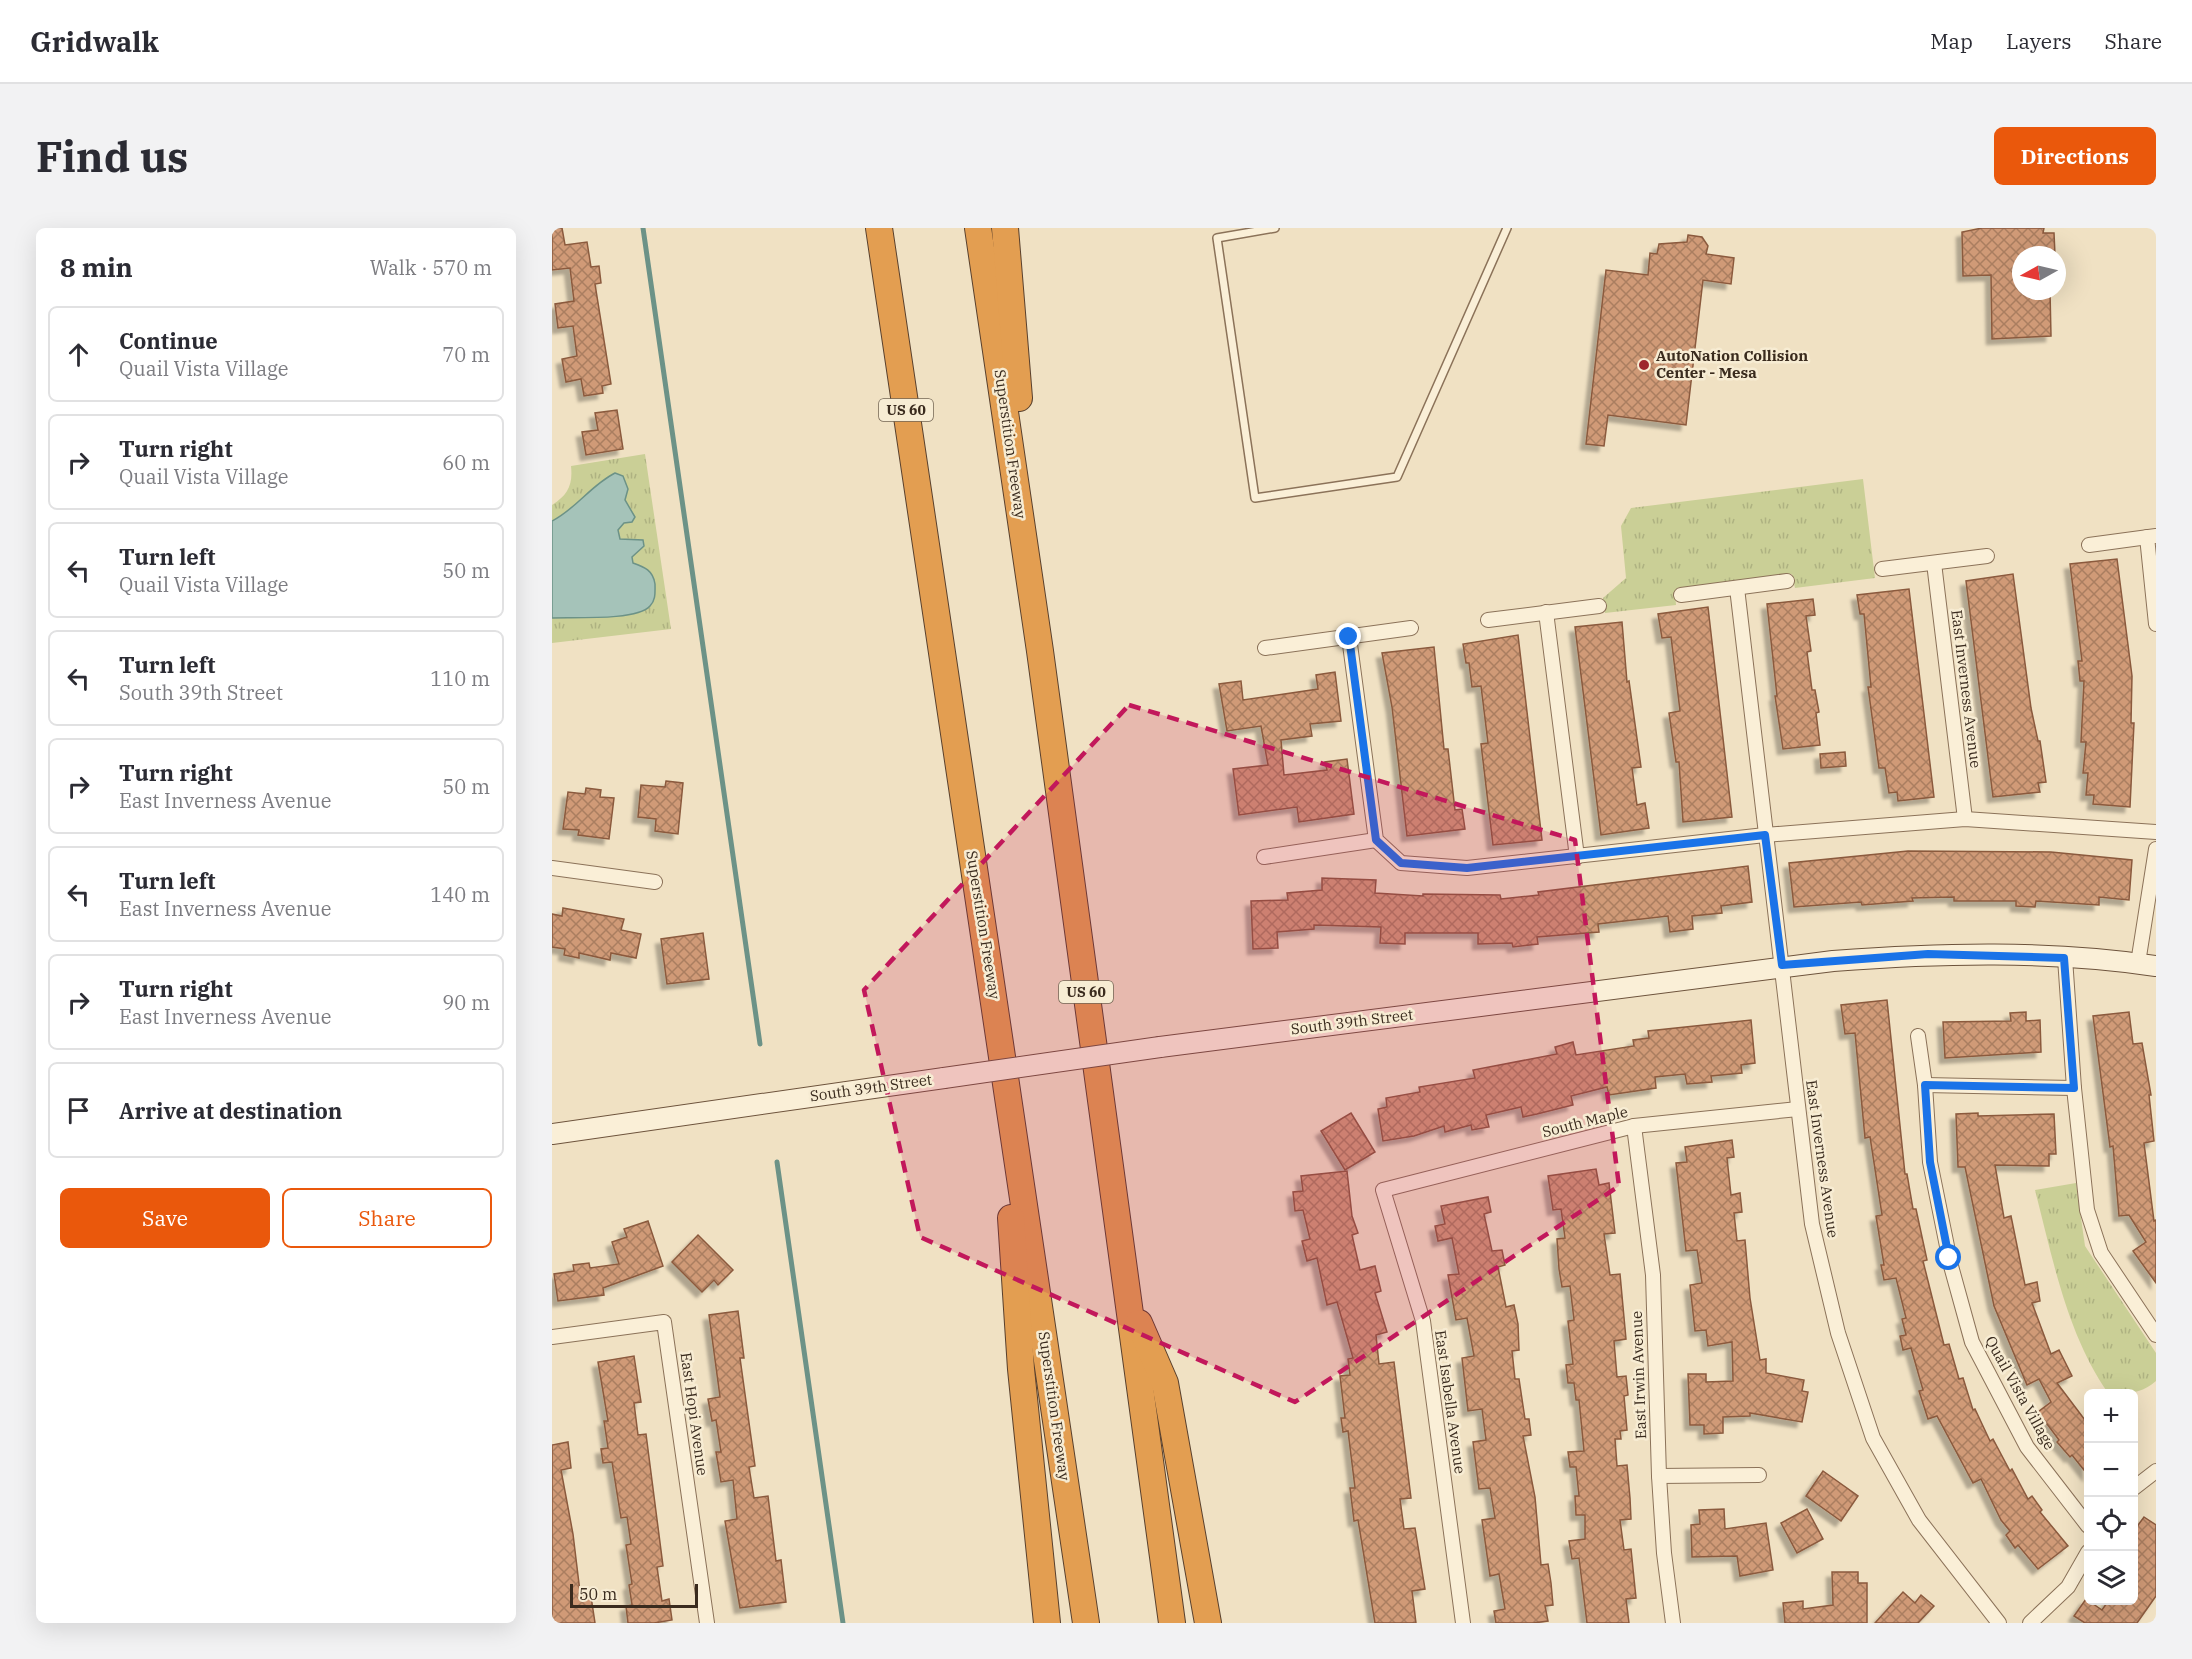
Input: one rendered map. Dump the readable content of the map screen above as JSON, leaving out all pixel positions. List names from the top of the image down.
{
  "streets": {
    "highway": ["US 60", "Superstition Freeway"],
    "street": [
      "East Inverness Avenue",
      "South 39th Street",
      "South Maple",
      "East Irwin Avenue",
      "Quail Vista Village",
      "East Isabella Avenue",
      "East Hopi Avenue"
    ]
  },
  "crossings": [
    ["US 60", "Superstition Freeway"],
    ["East Inverness Avenue", "South 39th Street"],
    ["East Inverness Avenue", "South Maple"],
    ["South Maple", "East Irwin Avenue"],
    ["South Maple", "East Isabella Avenue"]
  ],
  "places": ["AutoNation Collision Center - Mesa"],
  "scale_bar": "50 m",
  "north": "left",
  "page": {
    "header": "Gridwalk",
    "nav": ["Map", "Layers", "Share"],
    "buttons": [
      "Directions",
      ["Save", "Share"]
    ],
    "title": "Find us",
    "heading": ["8 min", "Walk · 570 m"],
    "list": [
      ["Continue", "Quail Vista Village", "70 m"],
      ["Turn right", "Quail Vista Village", "60 m"],
      ["Turn left", "Quail Vista Village", "50 m"],
      ["Turn left", "South 39th Street", "110 m"],
      ["Turn right", "East Inverness Avenue", "50 m"],
      ["Turn left", "East Inverness Avenue", "140 m"],
      ["Turn right", "East Inverness Avenue", "90 m"],
      "Arrive at destination"
    ],
    "map_buttons": ["+", "−"],
    "scale": "50 m"
  }
}
